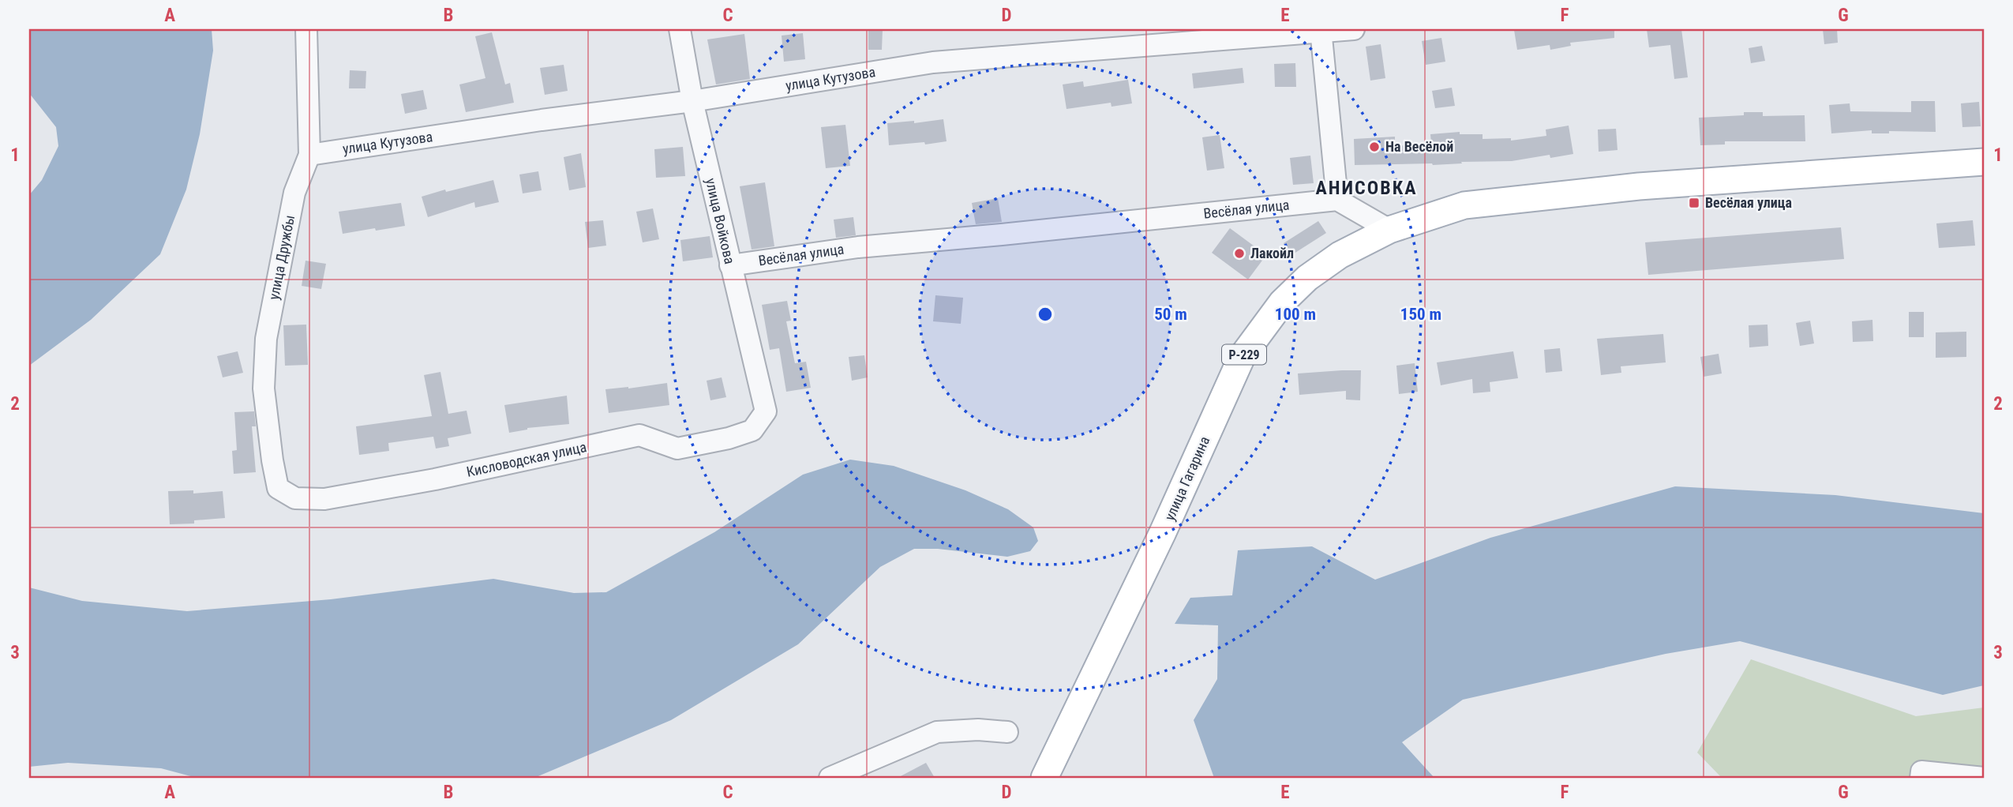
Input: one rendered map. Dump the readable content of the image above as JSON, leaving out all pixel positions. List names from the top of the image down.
{
  "streets": {
    "main road": ["Р-229", "улица Гагарина"],
    "street": [
      "улица Кутузова",
      "Весёлая улица",
      "улица Войкова",
      "улица Дружбы",
      "Кисловодская улица"
    ]
  },
  "crossings": [
    ["улица Кутузова", "улица Войкова"],
    ["улица Кутузова", "улица Дружбы"],
    ["Весёлая улица", "улица Войкова"],
    ["улица Войкова", "Кисловодская улица"],
    ["улица Дружбы", "Кисловодская улица"],
    ["Р-229", "улица Гагарина"]
  ],
  "districts": ["АНИСОВКА"],
  "places": {
    "other": ["На Весёлой", "Лакойл"],
    "transit": ["Весёлая улица"]
  },
  "grid": {
    "columns": [
      "A",
      "B",
      "C",
      "D",
      "E",
      "F",
      "G"
    ],
    "rows": ["1", "2", "3"]
  },
  "rings": ["50 m", "100 m", "150 m"]
}
